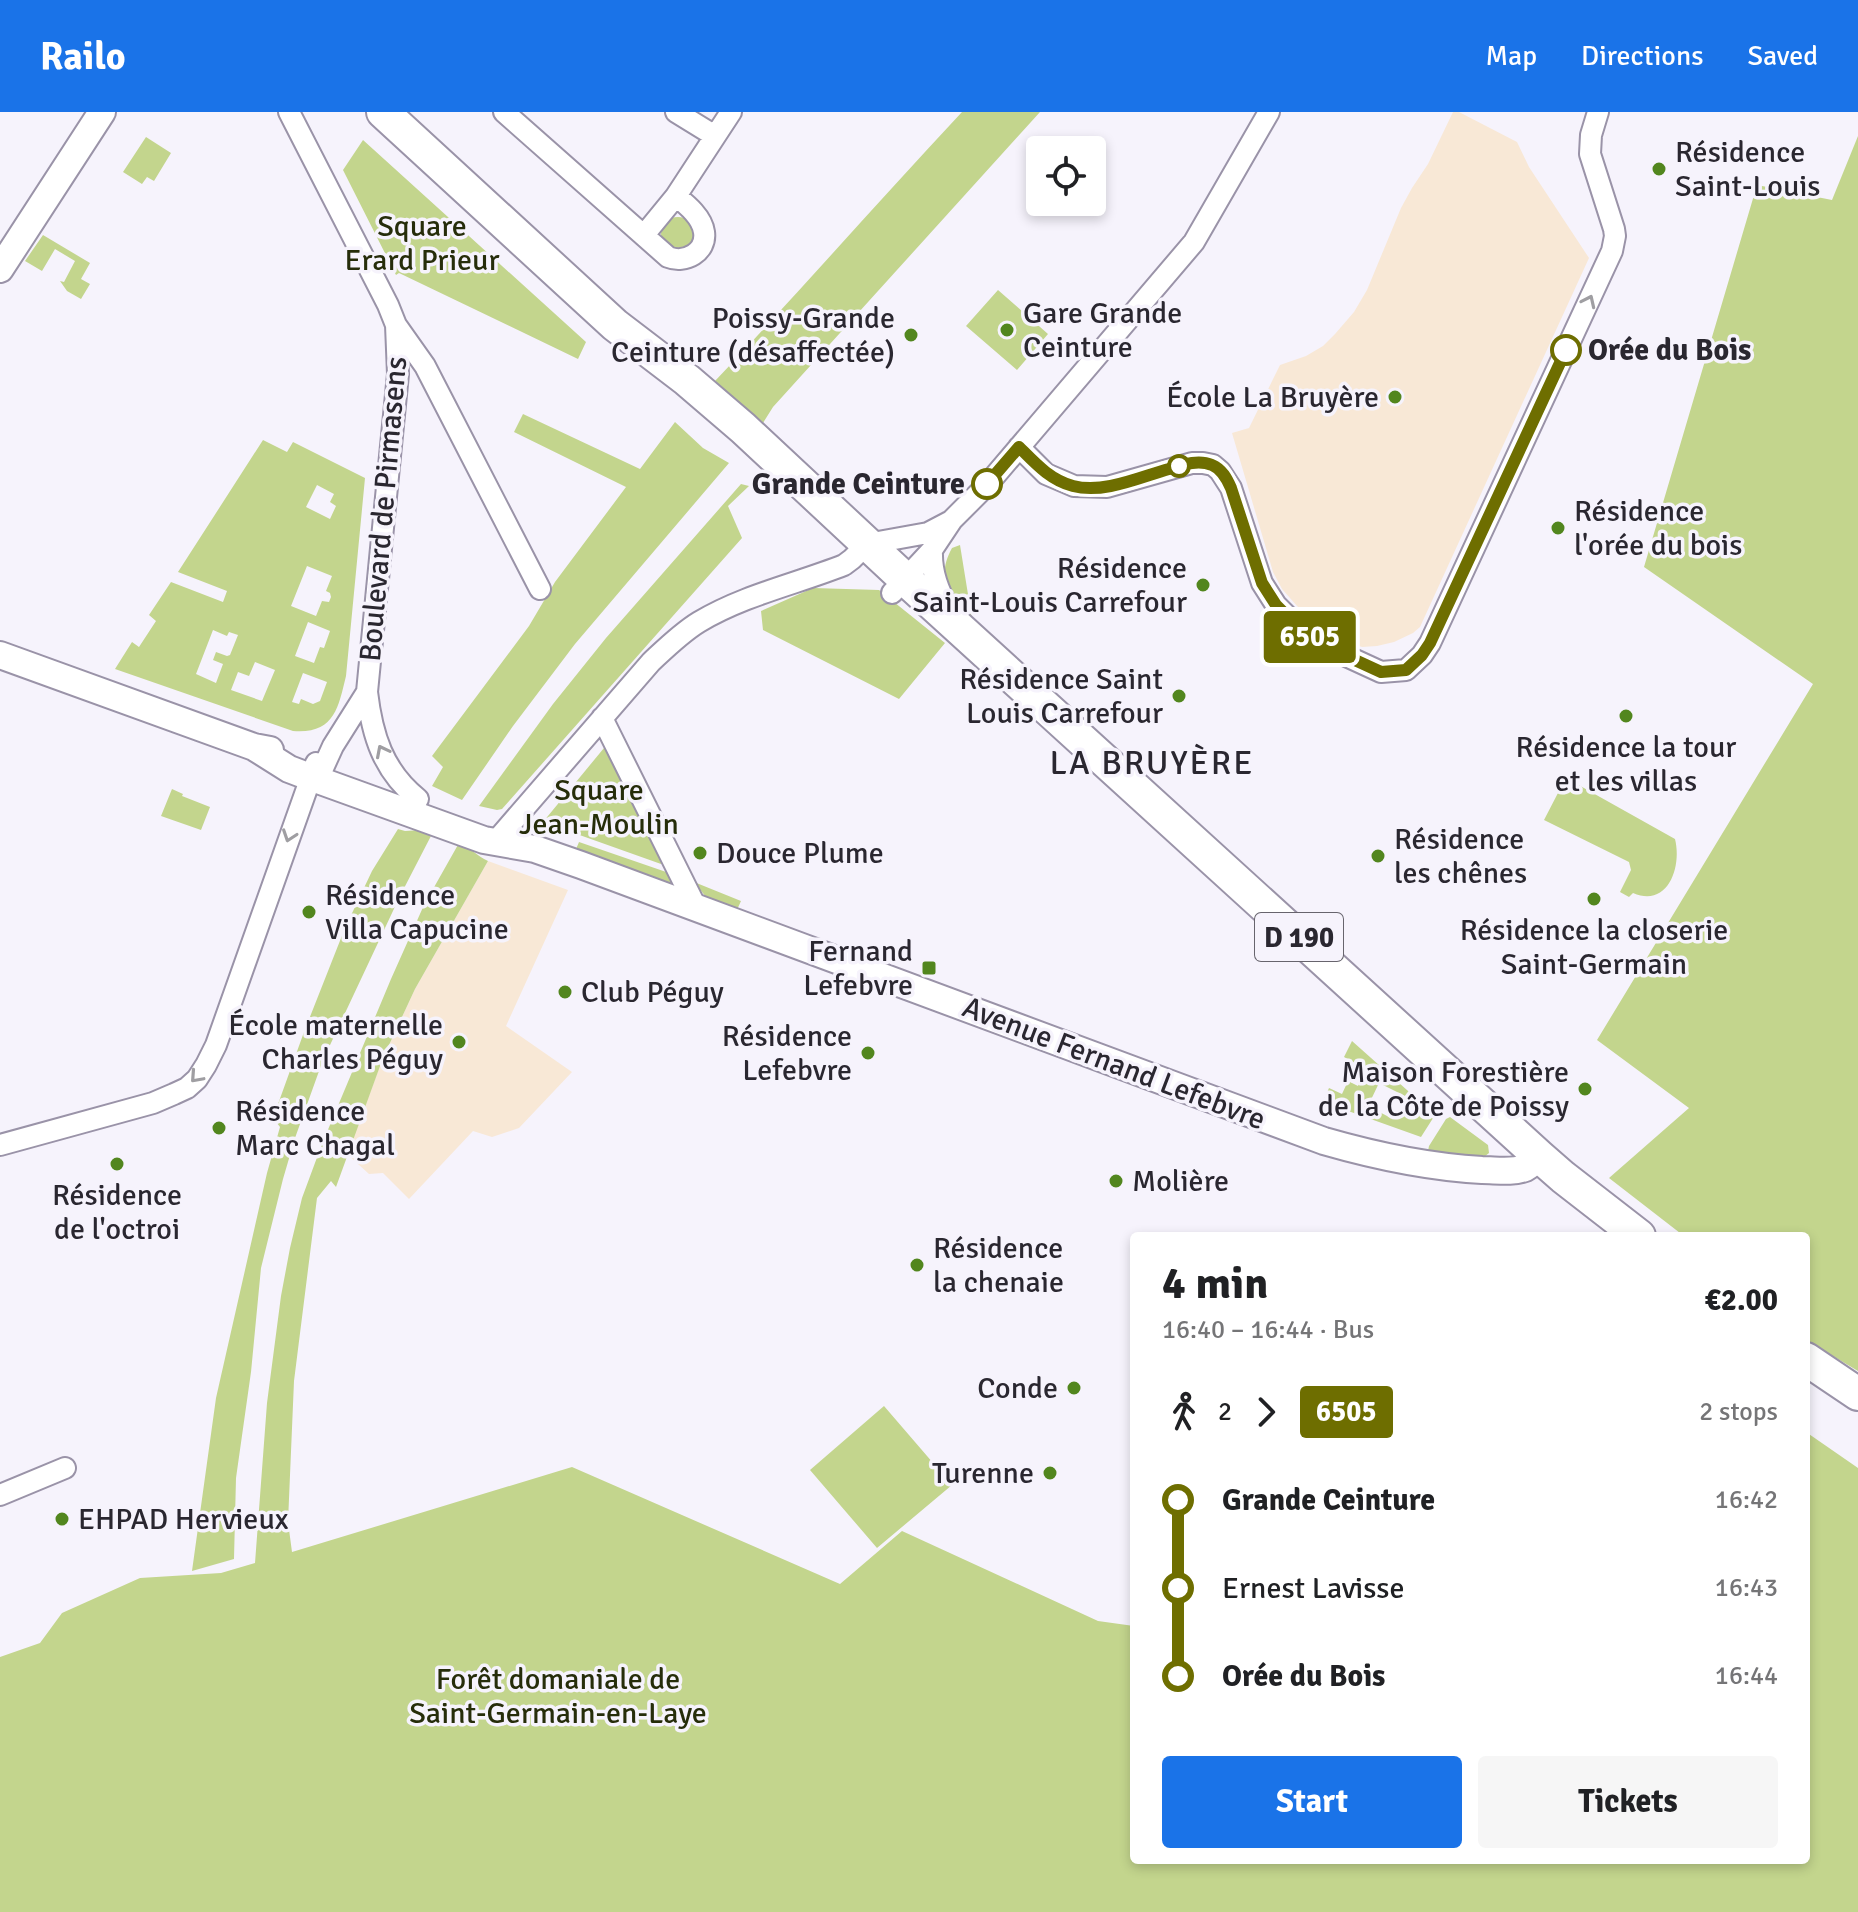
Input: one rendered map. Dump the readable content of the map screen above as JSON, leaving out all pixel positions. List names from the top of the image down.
{
  "streets": {
    "main road": ["D 190"],
    "street": ["Boulevard de Pirmasens", "Avenue Fernand Lefebvre"]
  },
  "crossings": [
    ["Boulevard de Pirmasens", "Avenue Fernand Lefebvre"],
    ["D 190", "Avenue Fernand Lefebvre"]
  ],
  "districts": ["LA BRUYÈRE"],
  "parks": ["Square Erard Prieur", "Square Jean-Moulin", "Forêt domaniale de Saint-Germain-en-Laye"],
  "places": {
    "other": [
      "Résidence Saint-Louis",
      "Gare Grande Ceinture",
      "Poissy-Grande Ceinture (désaffectée)",
      "Orée du Bois",
      "École La Bruyère",
      "Grande Ceinture",
      "Résidence l'orée du bois",
      "Résidence Saint-Louis Carrefour",
      "Résidence Saint Louis Carrefour",
      "Résidence la tour et les villas",
      "Douce Plume",
      "Résidence les chênes",
      "Résidence la closerie Saint-Germain",
      "Résidence Villa Capucine",
      "Club Péguy",
      "École maternelle Charles Péguy",
      "Résidence Lefebvre",
      "Maison Forestière de la Côte de Poissy",
      "Résidence Marc Chagal",
      "Résidence de l'octroi",
      "Molière",
      "Résidence la chenaie",
      "Conde",
      "Turenne",
      "EHPAD Hervieux"
    ],
    "transit": ["Fernand Lefebvre"]
  },
  "lines": ["bus line 6505"],
  "page": {
    "header": "Railo",
    "nav": ["Map", "Directions", "Saved"],
    "on_map": "6505",
    "heading": ["4 min", "16:40 – 16:44 · Bus", "€2.00"],
    "legs": ["2", "6505", "2 stops"],
    "list": [
      {
        "name": "Grande Ceinture",
        "value": "16:42"
      },
      {
        "name": "Ernest Lavisse",
        "value": "16:43"
      },
      {
        "name": "Orée du Bois",
        "value": "16:44"
      }
    ],
    "buttons": ["Start", "Tickets"]
  }
}
